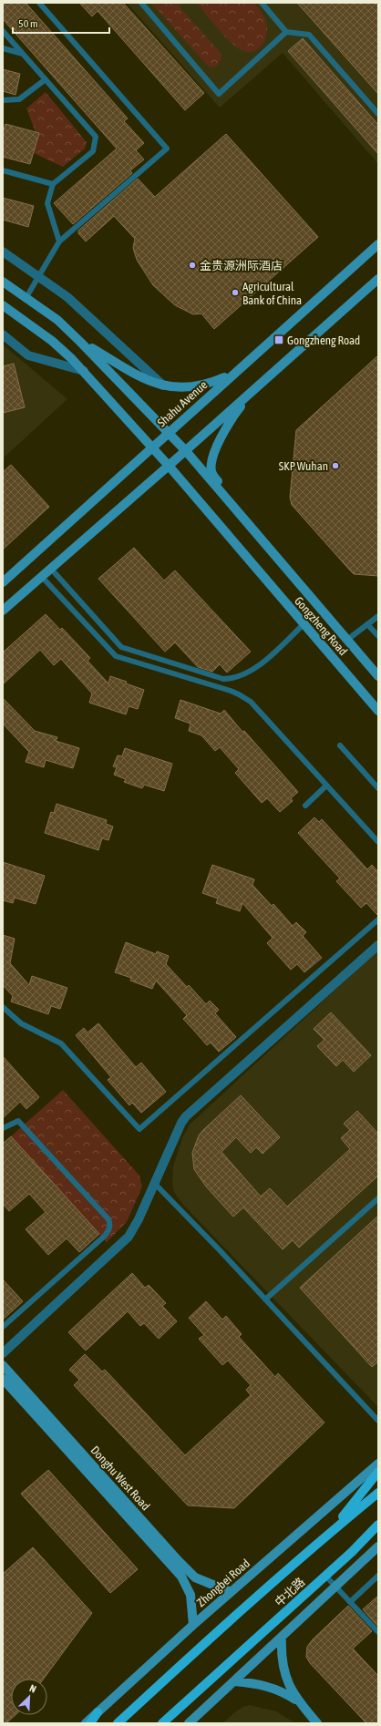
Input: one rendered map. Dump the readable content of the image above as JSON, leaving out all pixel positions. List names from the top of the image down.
{
  "streets": {
    "main road": [
      "Shahu Avenue",
      "Gongzheng Road",
      "Donghu West Road",
      "Zhongbei Road"
    ]
  },
  "crossings": [
    ["Shahu Avenue", "Gongzheng Road"],
    ["Donghu West Road", "Zhongbei Road"]
  ],
  "places": {
    "other": ["金贵源洲际酒店", "Agricultural Bank of China", "SKP Wuhan"],
    "transit": ["Gongzheng Road"]
  },
  "scale_bar": "50 m",
  "north": "top right"
}
